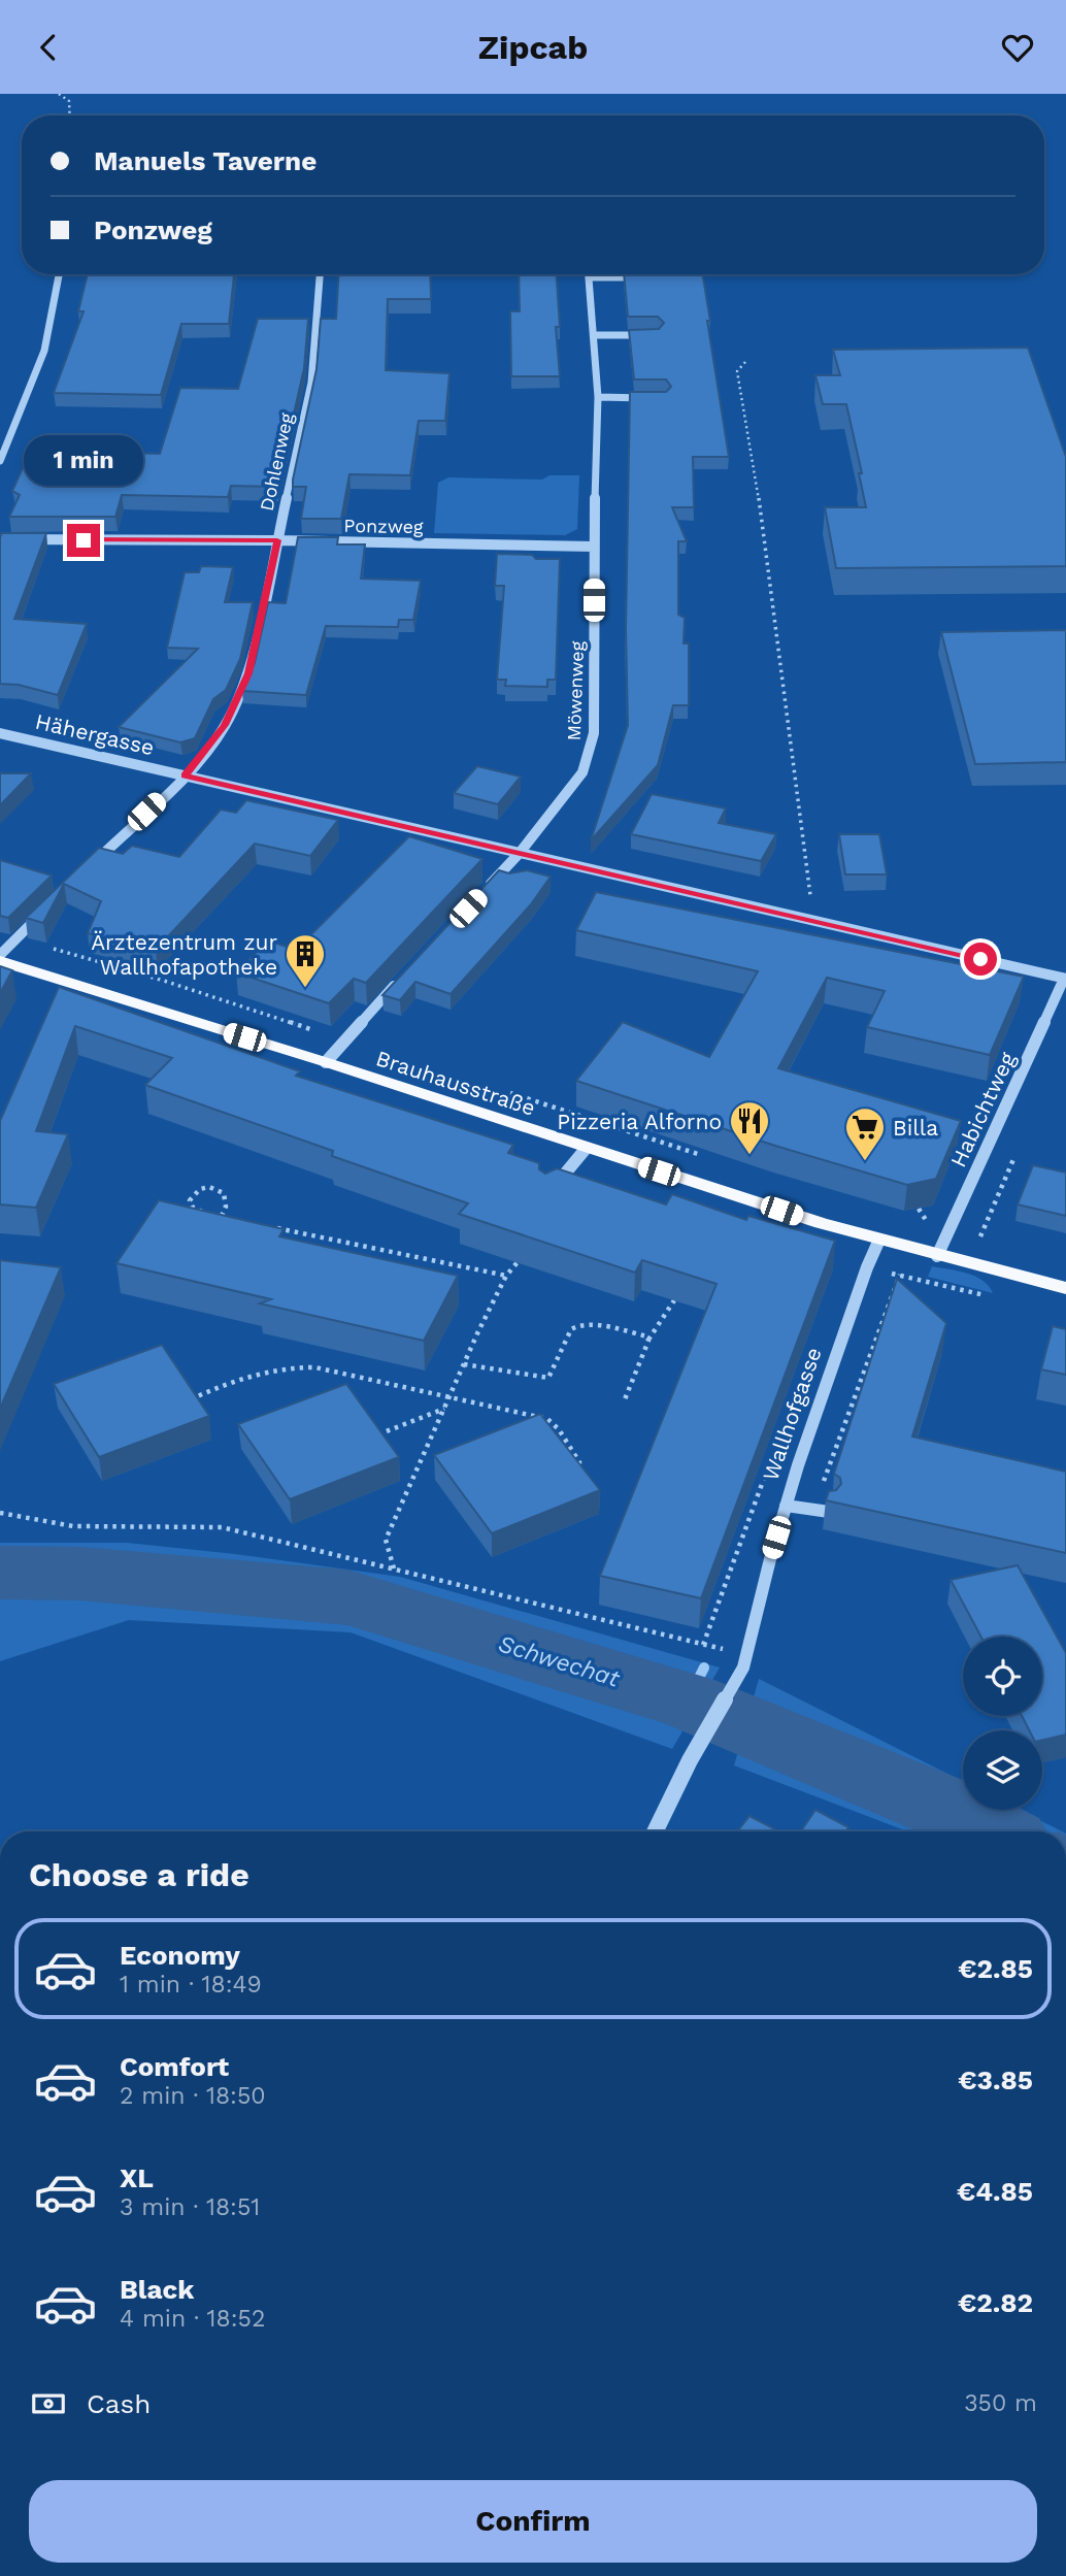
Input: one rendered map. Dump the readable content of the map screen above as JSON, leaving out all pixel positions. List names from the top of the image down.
{
  "streets": {
    "main road": ["Brauhausstraße"],
    "street": [
      "Dohlenweg",
      "Ponzweg",
      "Möwenweg",
      "Hähergasse",
      "Habichtweg",
      "Wallhofgasse"
    ]
  },
  "crossings": [
    ["Dohlenweg", "Ponzweg"],
    ["Dohlenweg", "Hähergasse"],
    ["Ponzweg", "Möwenweg"],
    ["Möwenweg", "Hähergasse"],
    ["Hähergasse", "Habichtweg"],
    ["Brauhausstraße", "Habichtweg"],
    ["Brauhausstraße", "Wallhofgasse"]
  ],
  "water": ["Schwechat"],
  "places": {
    "building": ["Ärztezentrum zur Wallhofapotheke"],
    "restaurant": ["Pizzeria Alforno"],
    "supermarket": ["Billa"]
  },
  "page": {
    "header": "Zipcab",
    "banner": ["Manuels Taverne", "Ponzweg"],
    "bubble": "1 min",
    "heading": "Choose a ride",
    "list": [
      {
        "name": "Economy",
        "note": "1 min · 18:49",
        "value": "€2.85"
      },
      {
        "name": "Comfort",
        "note": "2 min · 18:50",
        "value": "€3.85"
      },
      {
        "name": "XL",
        "note": "3 min · 18:51",
        "value": "€4.85"
      },
      {
        "name": "Black",
        "note": "4 min · 18:52",
        "value": "€2.82"
      }
    ],
    "pay": ["Cash", "350 m"],
    "buttons": "Confirm"
  }
}
